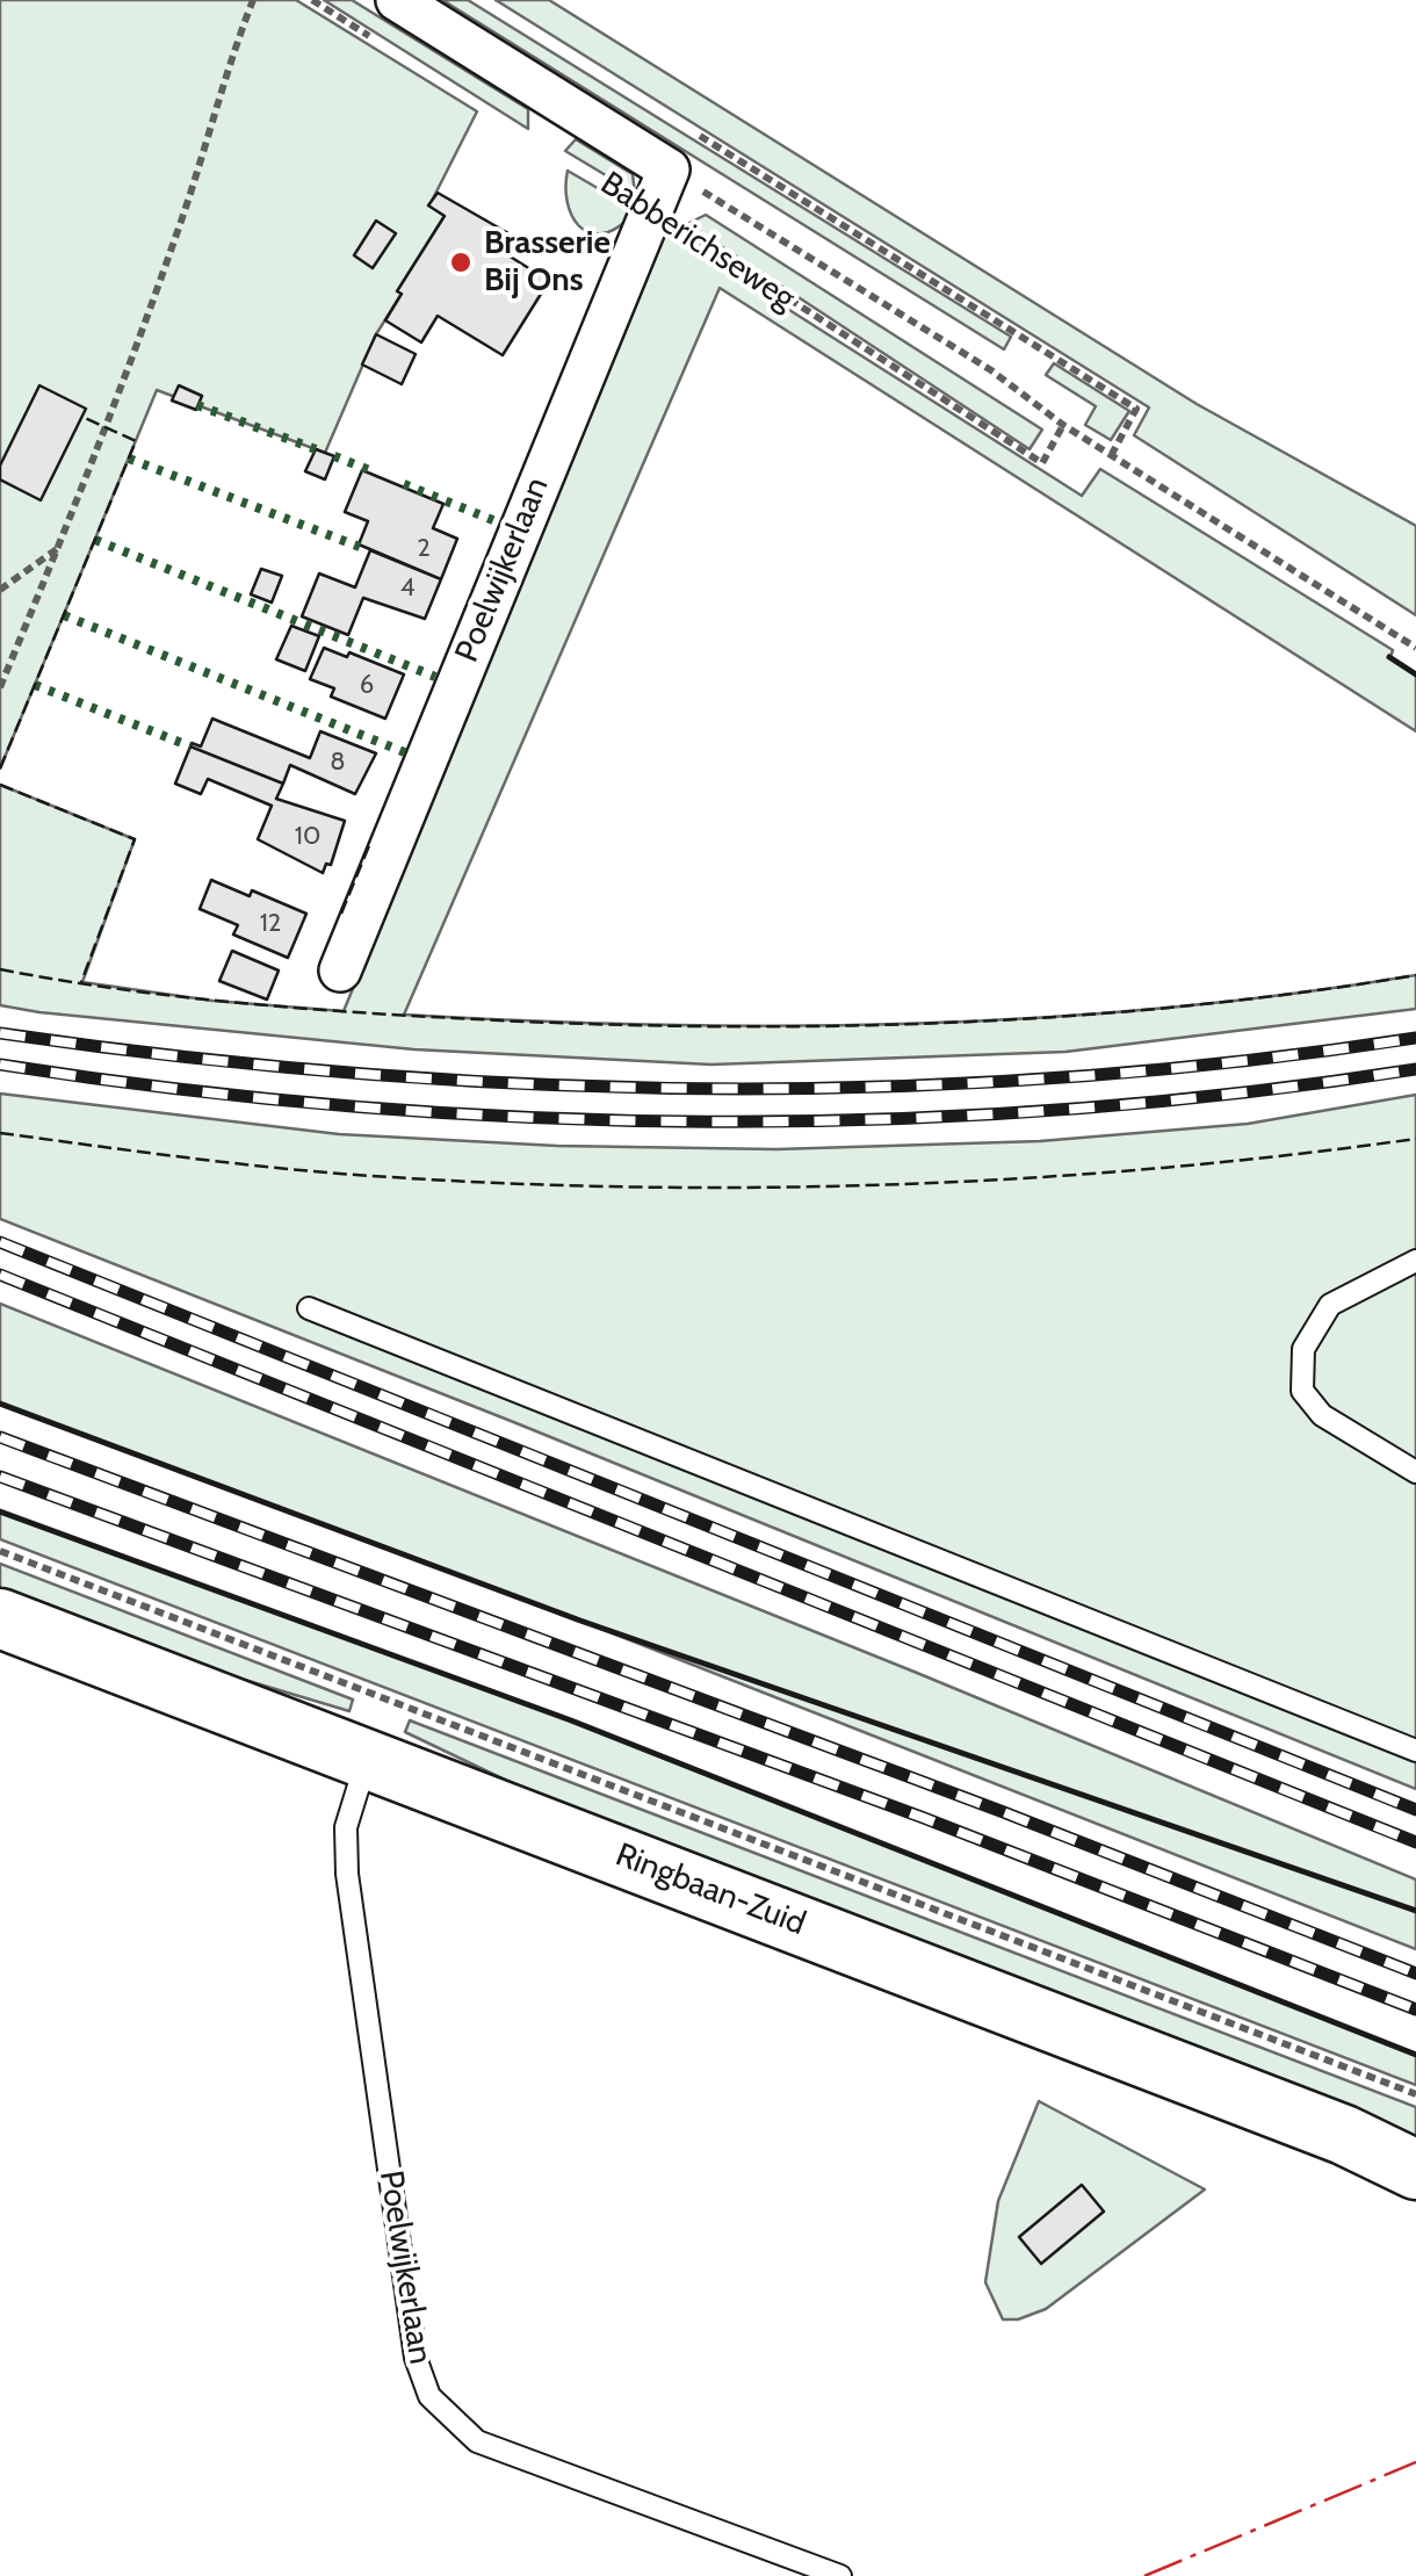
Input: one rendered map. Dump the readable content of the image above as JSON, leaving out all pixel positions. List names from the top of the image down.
{
  "streets": {
    "street": ["Babberichseweg", "Poelwijkerlaan", "Ringbaan-Zuid"]
  },
  "crossings": [
    ["Babberichseweg", "Poelwijkerlaan"],
    ["Poelwijkerlaan", "Ringbaan-Zuid"]
  ],
  "places": ["Brasserie Bij Ons"],
  "house_numbers": [
    "2",
    "4",
    "6",
    "8",
    "10",
    "12"
  ]
}
